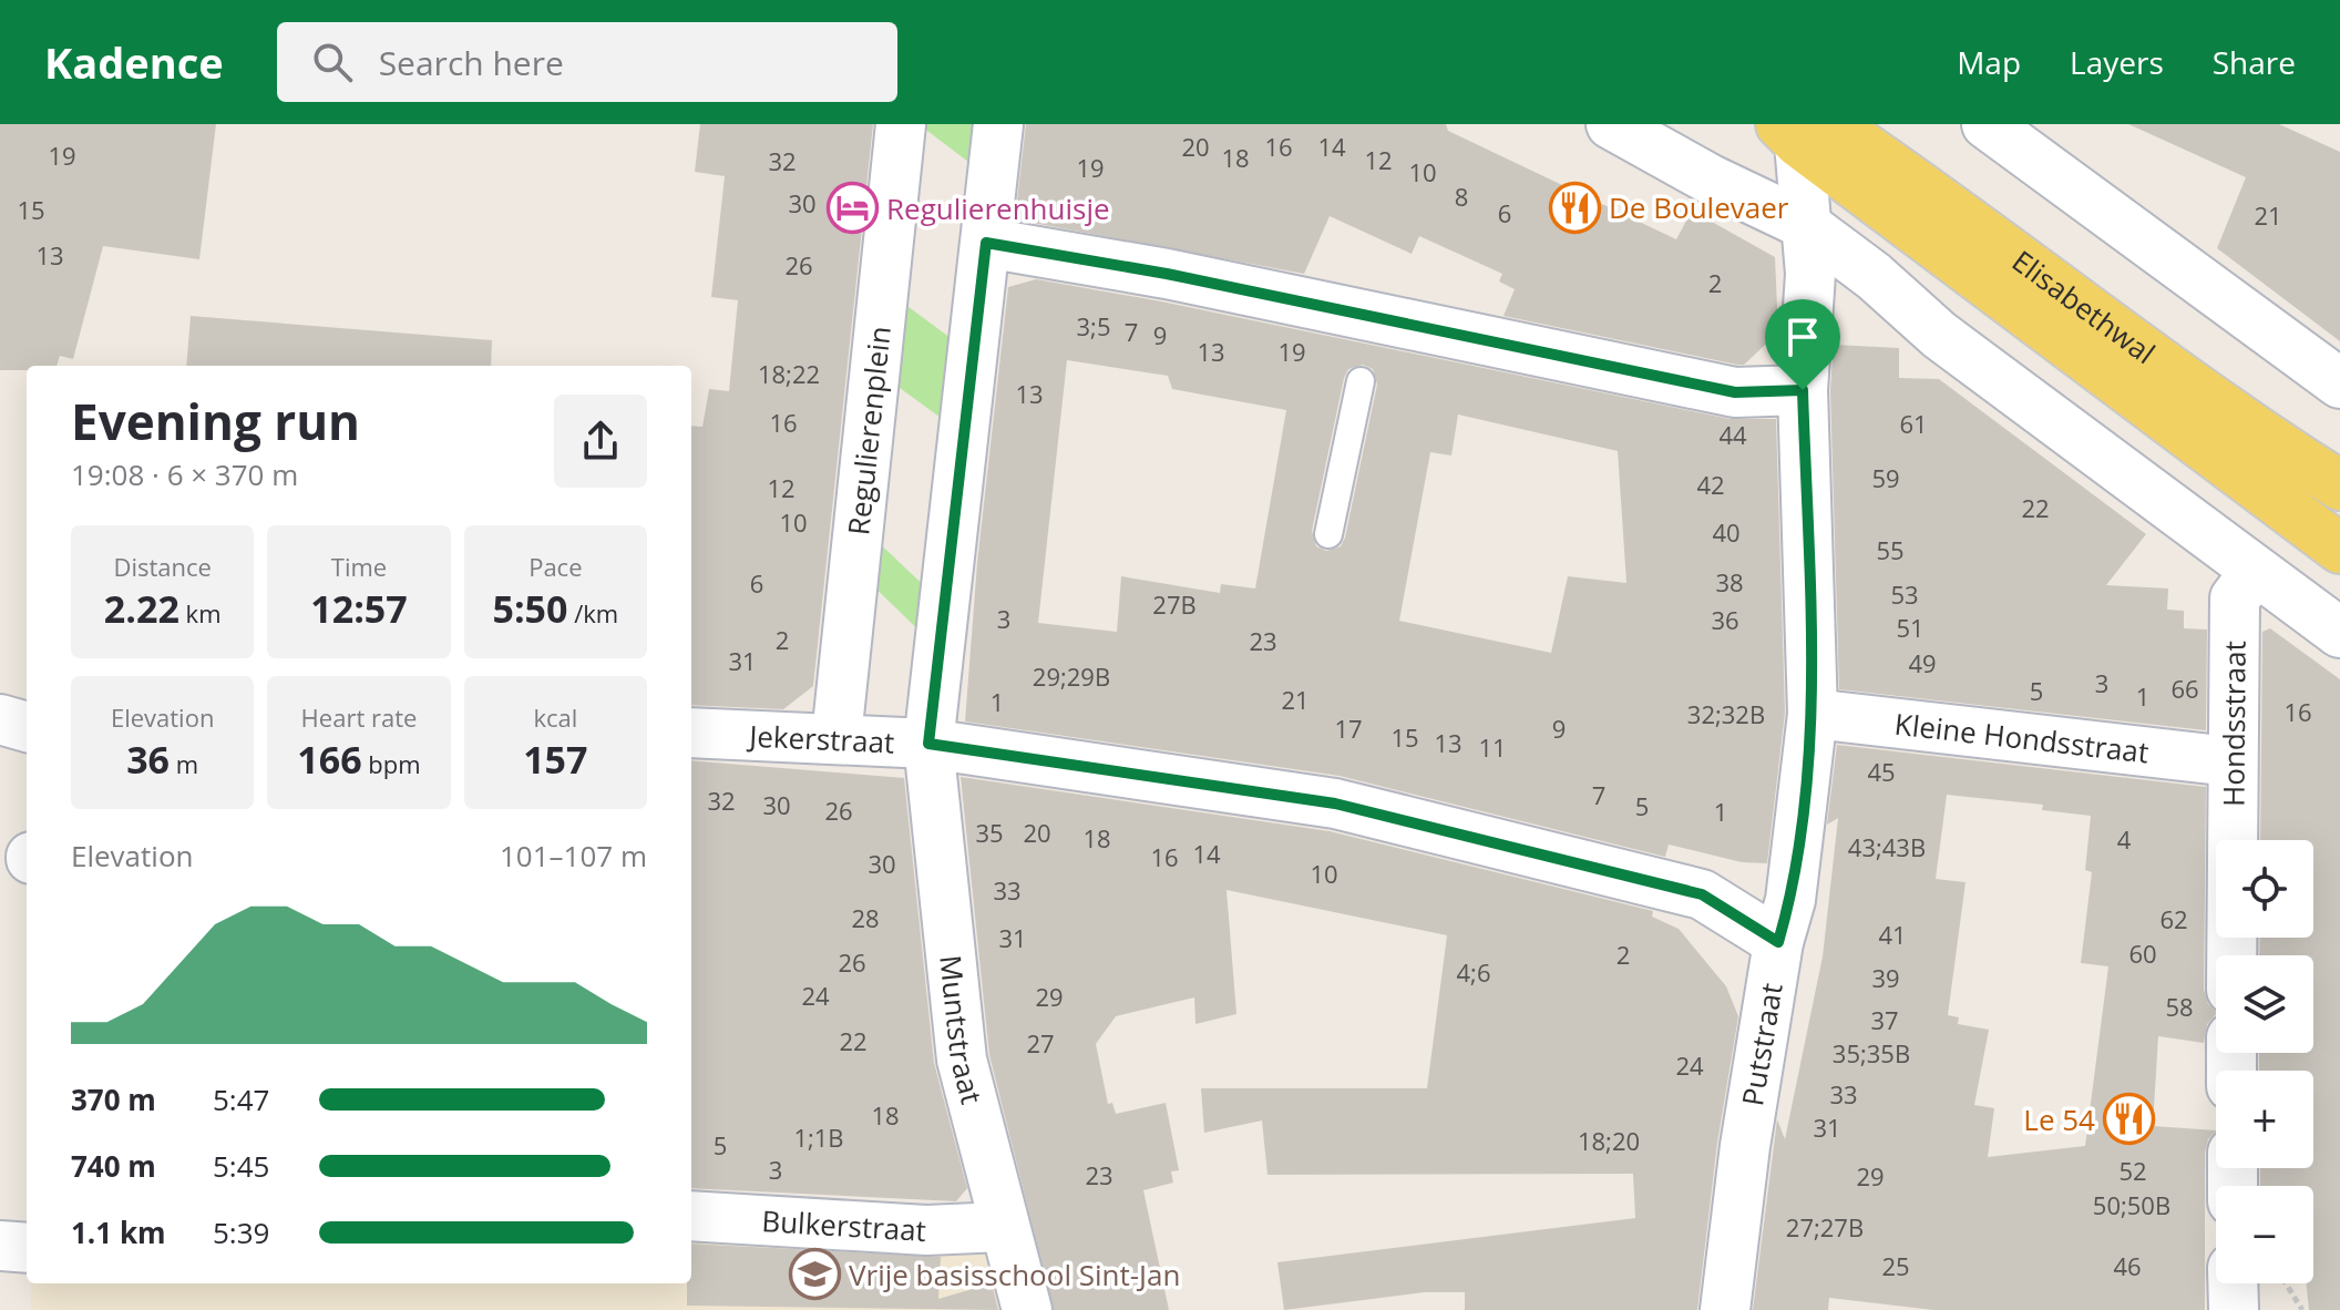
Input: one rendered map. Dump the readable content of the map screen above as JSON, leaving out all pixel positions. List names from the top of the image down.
{
  "streets": {
    "main road": ["Elisabethwal"],
    "street": [
      "Regulierenplein",
      "Hondsstraat",
      "Kleine Hondsstraat",
      "Jekerstraat",
      "Muntstraat",
      "Putstraat",
      "Bulkerstraat"
    ]
  },
  "crossings": [
    ["Elisabethwal", "Putstraat"],
    ["Regulierenplein", "Jekerstraat"],
    ["Hondsstraat", "Kleine Hondsstraat"],
    ["Kleine Hondsstraat", "Putstraat"],
    ["Jekerstraat", "Muntstraat"],
    ["Jekerstraat", "Putstraat"],
    ["Muntstraat", "Bulkerstraat"]
  ],
  "places": {
    "restaurant": ["De Boulevaer", "Le 54"],
    "hotel": ["Regulierenhuisje"],
    "school or university": ["Vrije basisschool Sint-Jan"]
  },
  "house_numbers": [
    "20",
    "16",
    "14",
    "19",
    "18",
    "12",
    "32",
    "19",
    "10",
    "8",
    "30",
    "15",
    "6",
    "21",
    "13",
    "26",
    "2",
    "3;5",
    "7",
    "9",
    "13",
    "19",
    "18;22",
    "13",
    "16",
    "61",
    "44",
    "59",
    "42",
    "12",
    "22",
    "10",
    "40",
    "55",
    "38",
    "6",
    "53",
    "27B",
    "3",
    "36",
    "51",
    "2",
    "23",
    "31",
    "49",
    "29;29B",
    "3",
    "66",
    "5",
    "1",
    "21",
    "1",
    "16",
    "32;32B",
    "17",
    "9",
    "15",
    "13",
    "11",
    "45",
    "7",
    "32",
    "30",
    "5",
    "26",
    "1",
    "35",
    "20",
    "18",
    "4",
    "43;43B",
    "14",
    "16",
    "30",
    "10",
    "33",
    "28",
    "62",
    "41",
    "31",
    "60",
    "2",
    "26",
    "4;6",
    "39",
    "24",
    "29",
    "58",
    "37",
    "22",
    "27",
    "35;35B",
    "24",
    "33",
    "18",
    "31",
    "1;1B",
    "18;20",
    "5",
    "3",
    "52",
    "23",
    "29",
    "50;50B",
    "27;27B",
    "25",
    "46"
  ],
  "page": {
    "header": "Kadence",
    "search": "Search here",
    "nav": ["Map", "Layers", "Share"],
    "heading": ["Evening run", "19:08 · 6 × 370 m"],
    "stats": [
      ["Distance", "2.22 km"],
      ["Time", "12:57"],
      ["Pace", "5:50 /km"],
      ["Elevation", "36 m"],
      ["Heart rate", "166 bpm"],
      ["kcal", "157"]
    ],
    "chart": ["Elevation", "101–107 m"],
    "map_buttons": ["+", "−"],
    "list": [
      {
        "name": "370 m",
        "note": "5:47"
      },
      {
        "name": "740 m",
        "note": "5:45"
      },
      {
        "name": "1.1 km",
        "note": "5:39"
      }
    ]
  }
}
